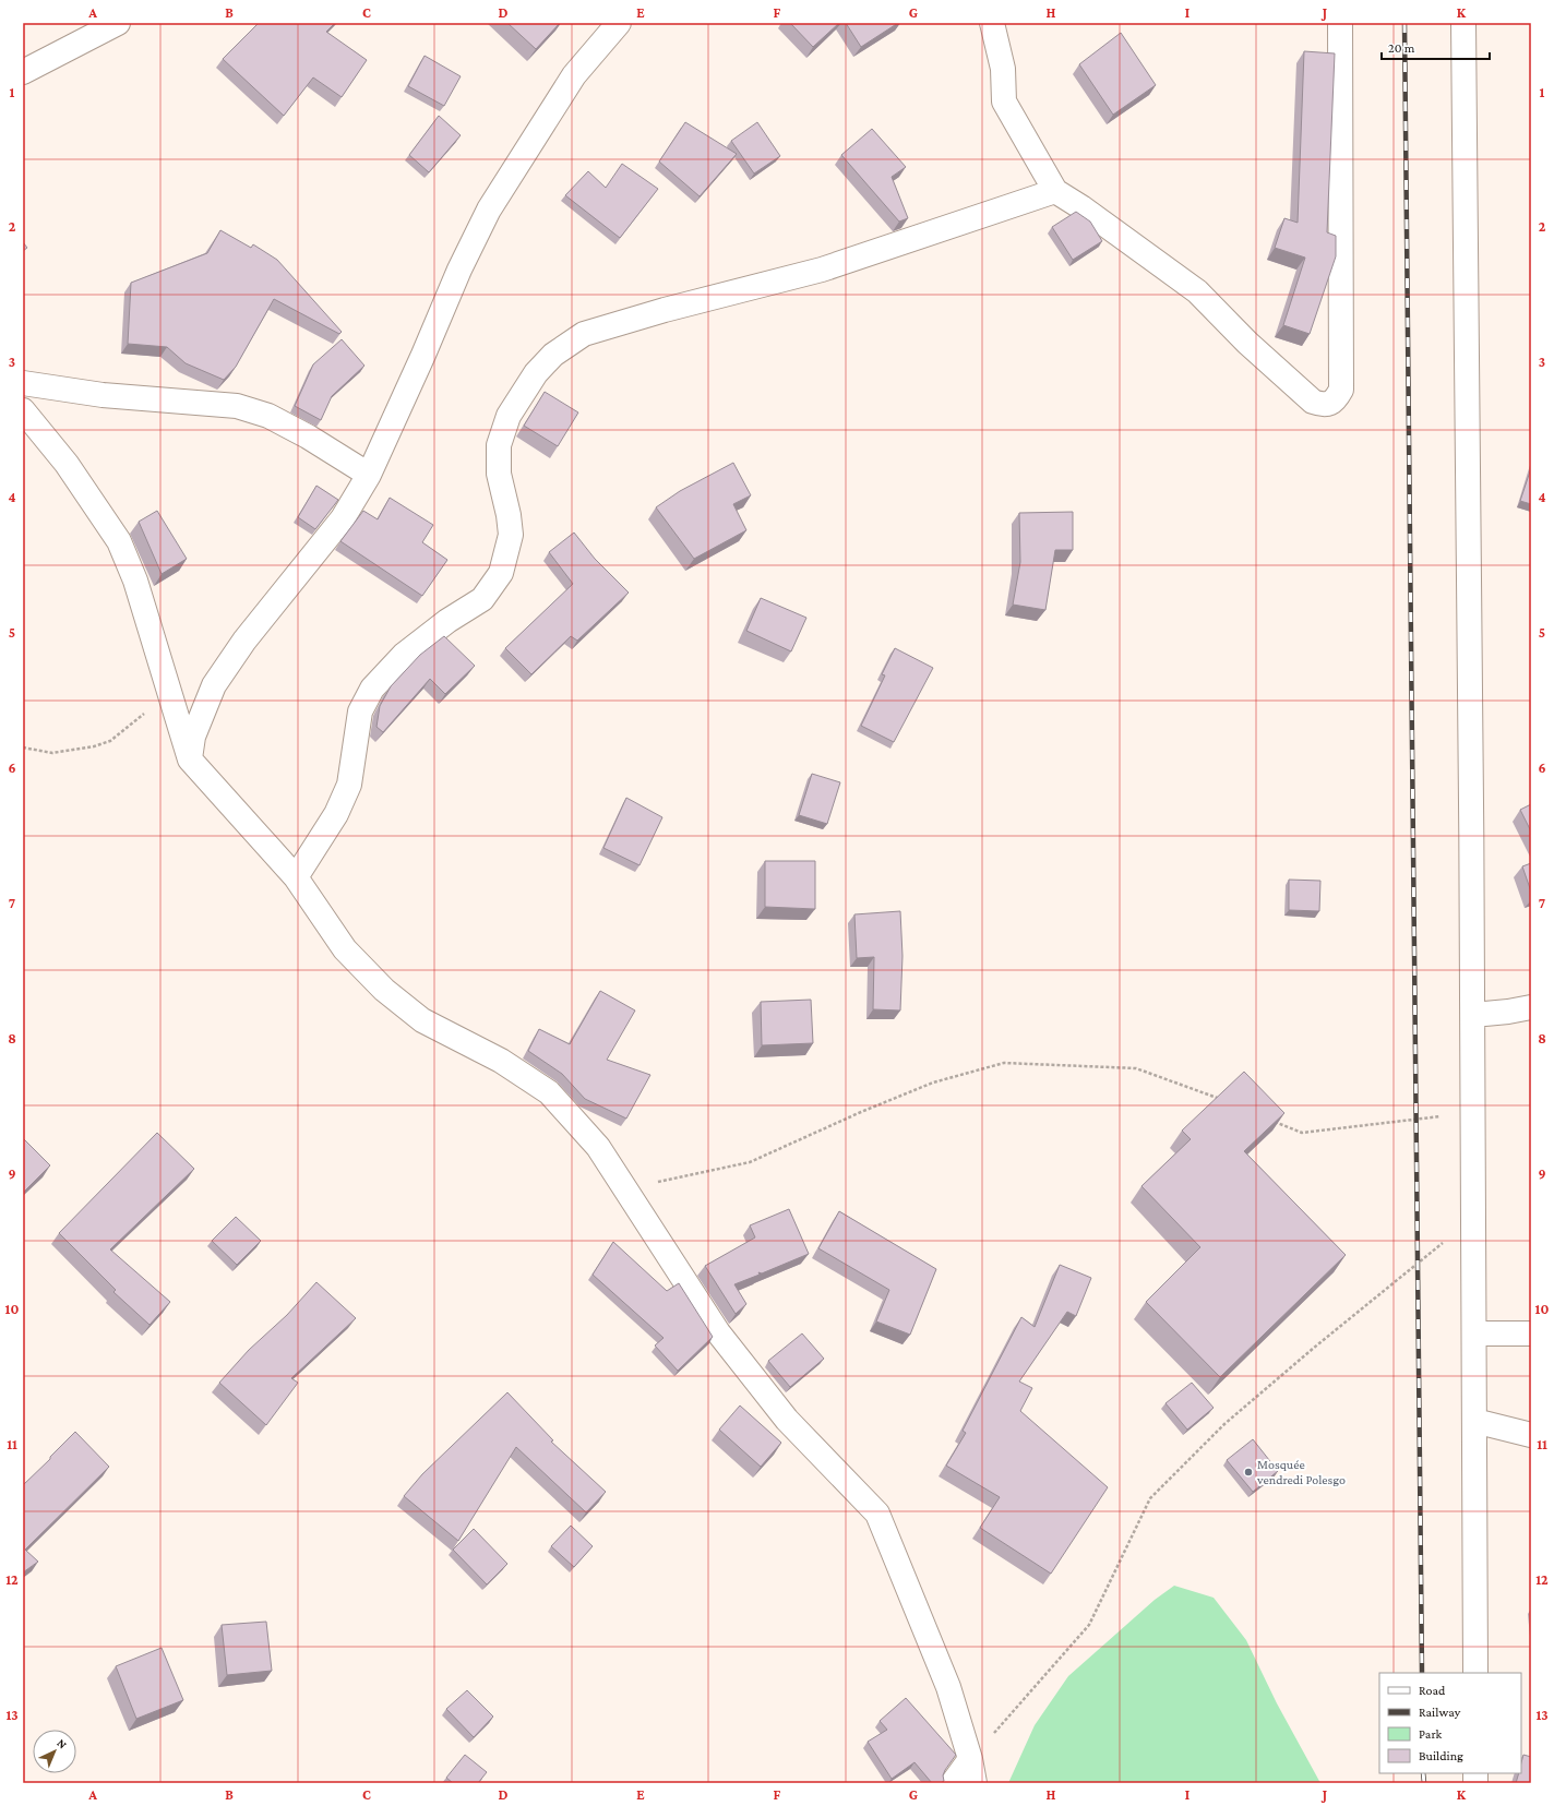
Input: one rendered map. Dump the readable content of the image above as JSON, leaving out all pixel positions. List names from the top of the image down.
{
  "places": ["Mosquée vendredi Polesgo"],
  "legend": [
    "Road",
    "Railway",
    "Park",
    "Building"
  ],
  "scale_bar": "20 m",
  "north": "top right",
  "grid": {
    "columns": [
      "A",
      "B",
      "C",
      "D",
      "E",
      "F",
      "G",
      "H",
      "I",
      "J",
      "K"
    ],
    "rows": [
      "1",
      "2",
      "3",
      "4",
      "5",
      "6",
      "7",
      "8",
      "9",
      "10",
      "11",
      "12",
      "13"
    ]
  }
}
